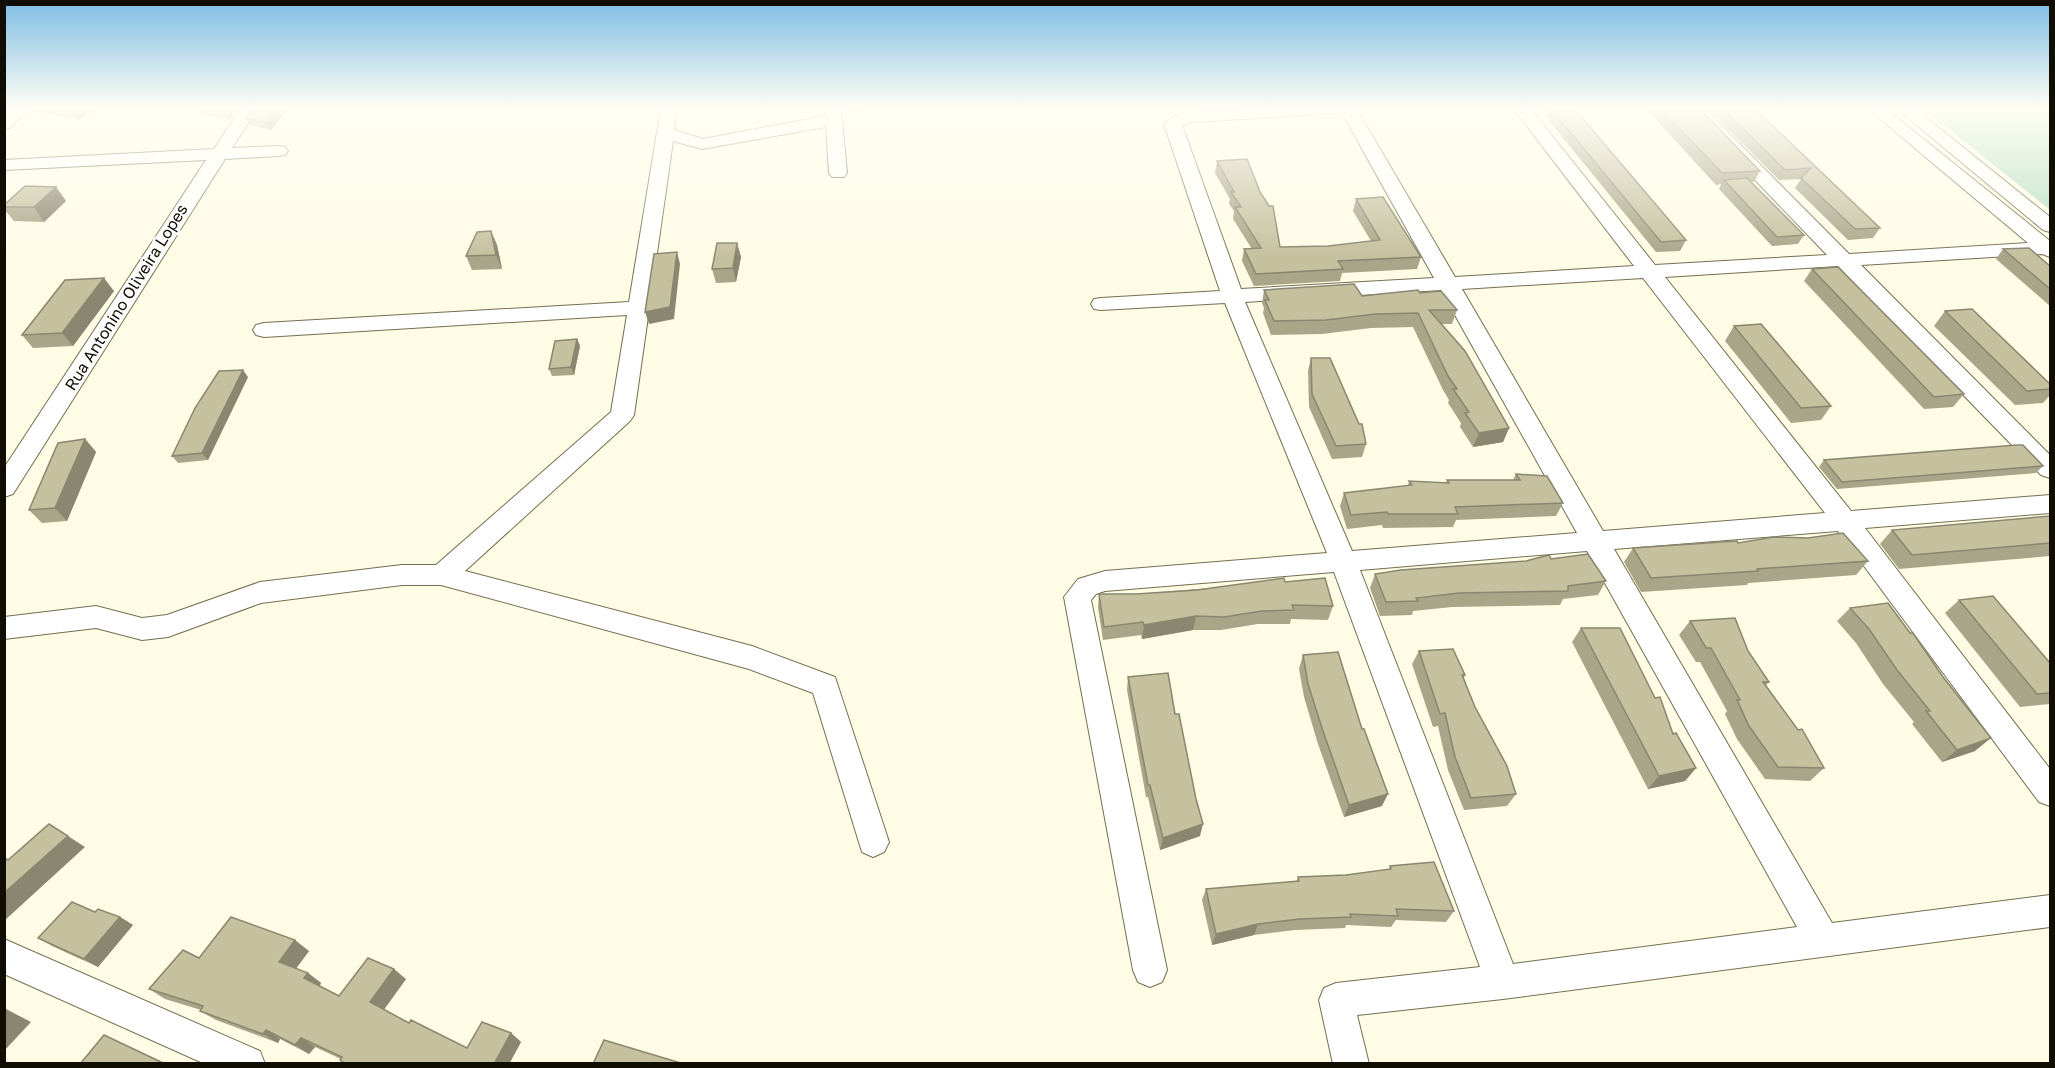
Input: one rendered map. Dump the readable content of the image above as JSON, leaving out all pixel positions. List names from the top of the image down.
{
  "streets": {
    "street": ["Rua Antonino Oliveira Lopes"]
  }
}
